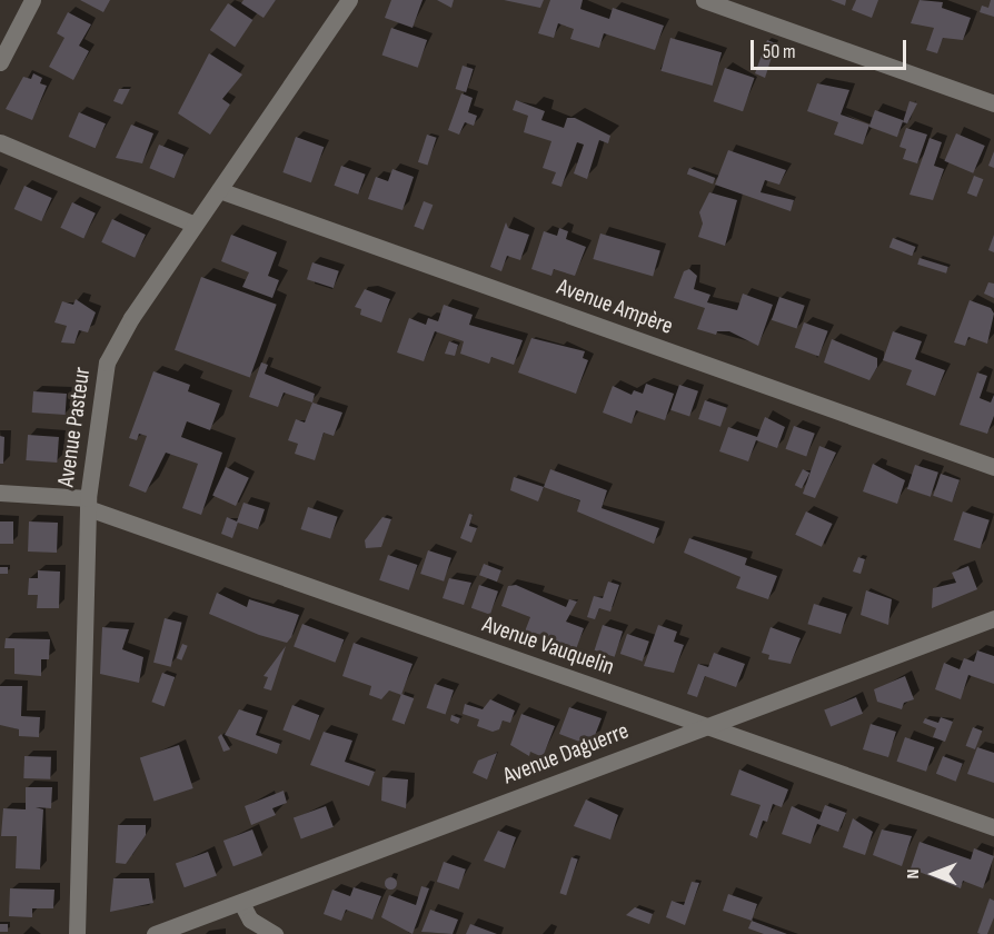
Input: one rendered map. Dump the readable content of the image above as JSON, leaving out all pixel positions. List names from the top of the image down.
{
  "streets": {
    "street": [
      "Avenue Ampère",
      "Avenue Pasteur",
      "Avenue Vauquelin",
      "Avenue Daguerre"
    ]
  },
  "crossings": [
    ["Avenue Ampère", "Avenue Pasteur"],
    ["Avenue Pasteur", "Avenue Vauquelin"],
    ["Avenue Vauquelin", "Avenue Daguerre"]
  ],
  "scale_bar": "50 m",
  "north": "left"
}
